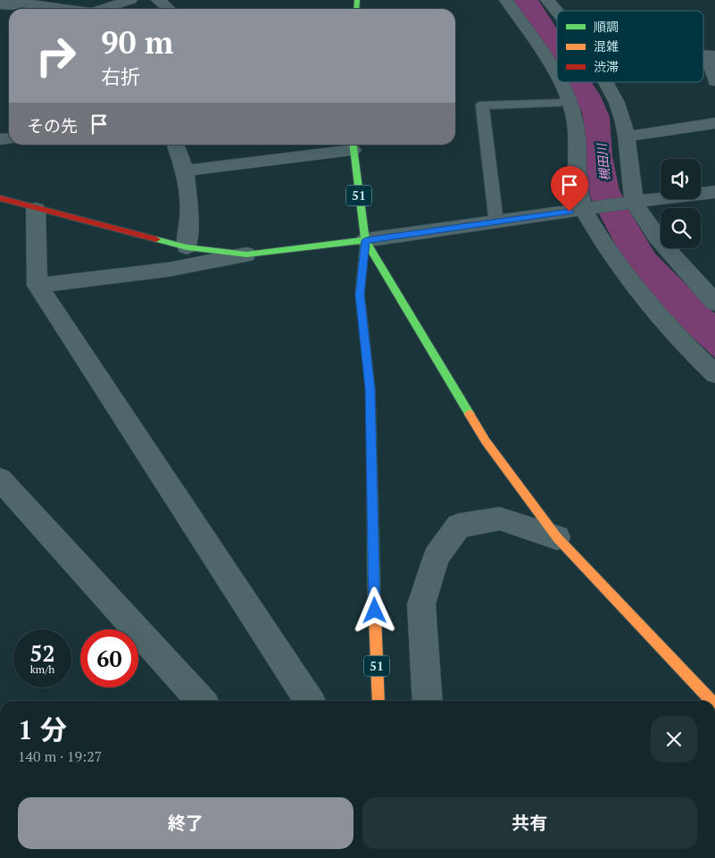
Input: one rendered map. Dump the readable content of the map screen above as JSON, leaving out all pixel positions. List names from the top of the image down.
{
  "streets": {
    "street": ["51"]
  },
  "water": ["槻田川"],
  "legend": ["順調", "混雑", "渋滞"],
  "page": {
    "turn": ["90 m", "右折"],
    "then": "その先",
    "speed": "52 km/h",
    "limit": "60",
    "heading": ["1 分", "140 m · 19:27"],
    "buttons": ["終了", "共有"]
  }
}
